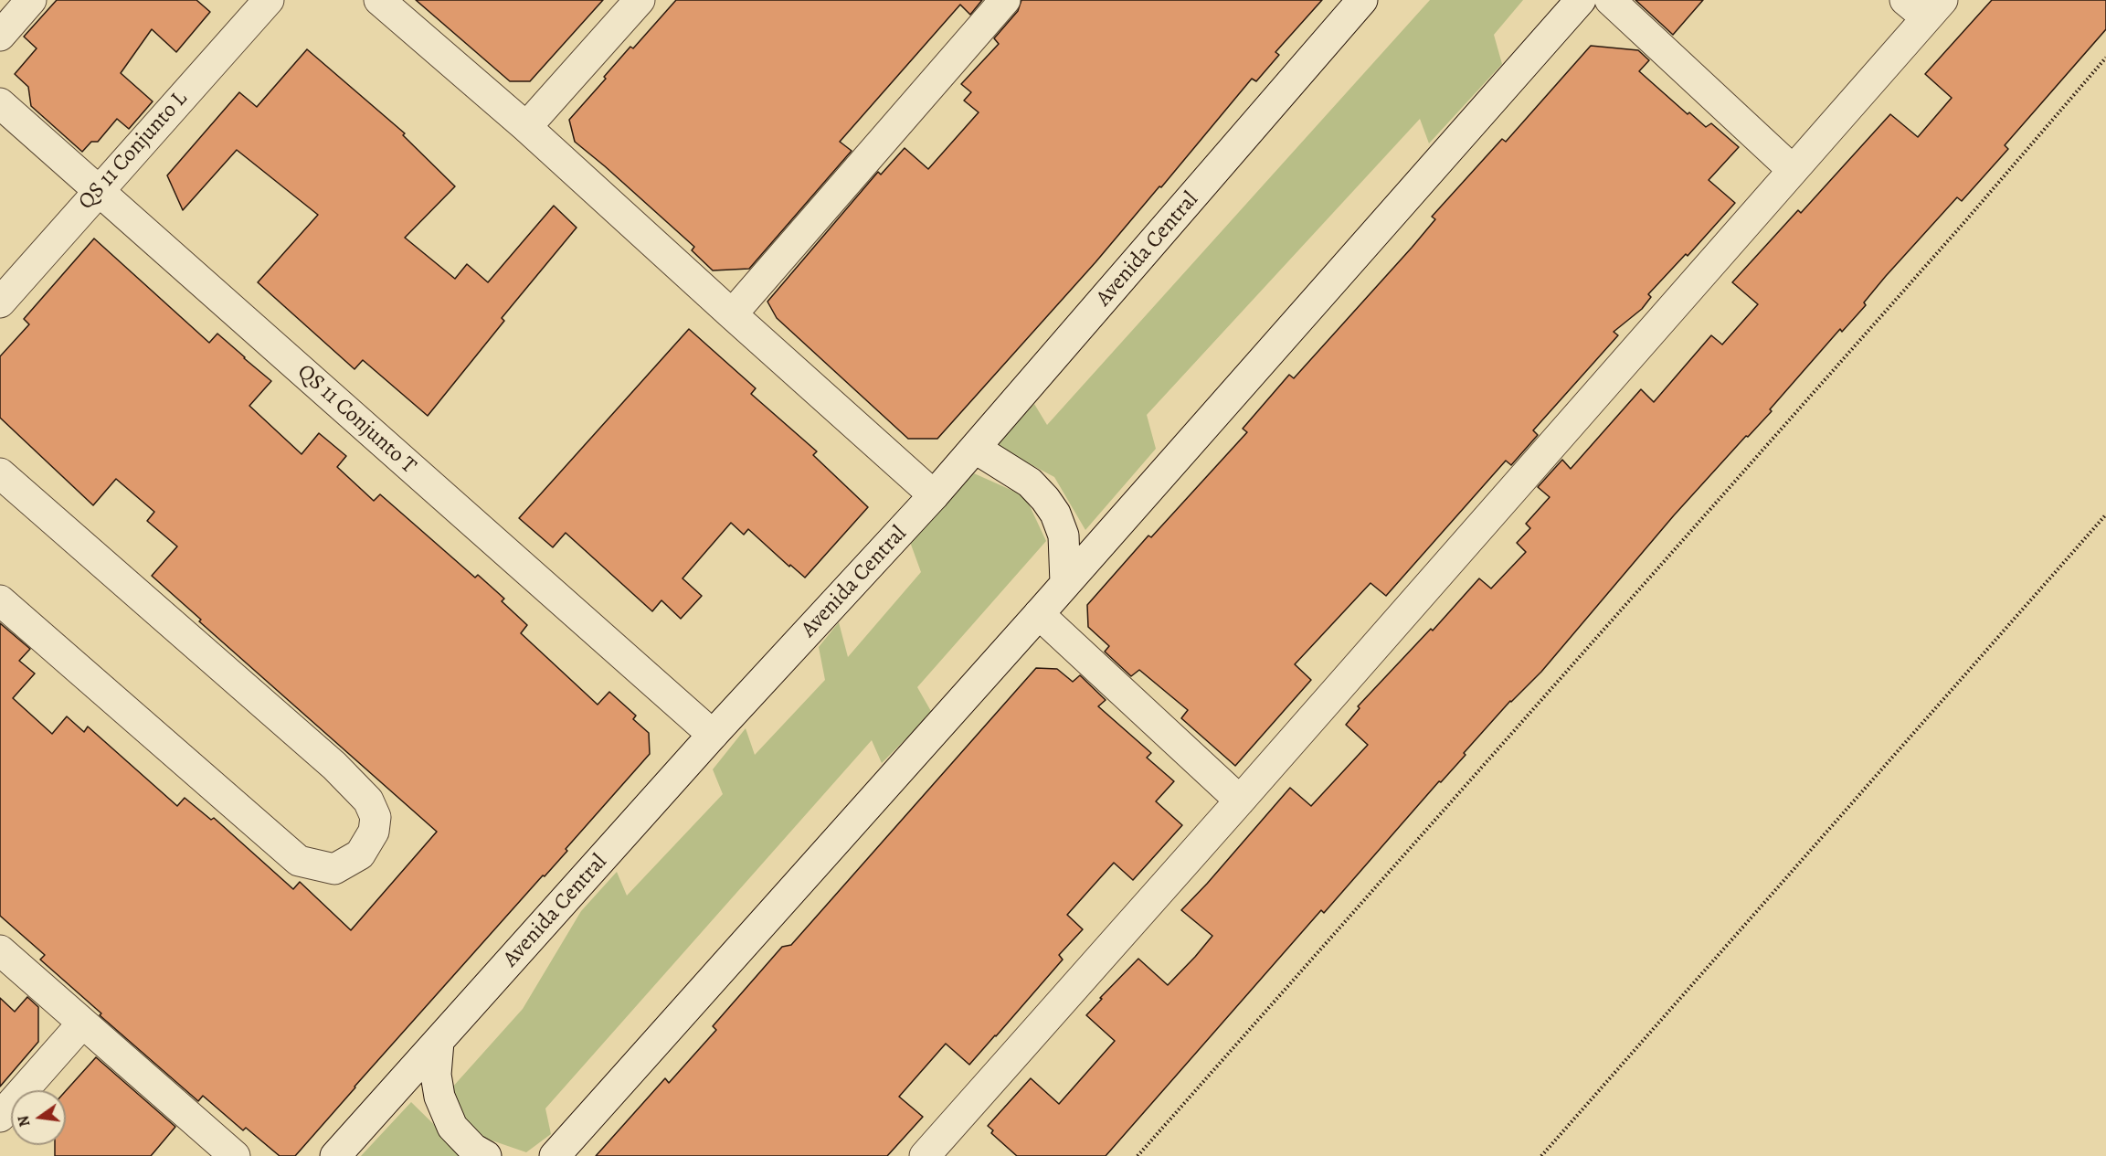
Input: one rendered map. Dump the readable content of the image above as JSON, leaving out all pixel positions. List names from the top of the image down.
{
  "streets": {
    "street": ["QS 11 Conjunto L", "Avenida Central", "QS 11 Conjunto T"]
  },
  "crossings": [
    ["QS 11 Conjunto L", "QS 11 Conjunto T"],
    ["Avenida Central", "QS 11 Conjunto T"]
  ],
  "north": "left"
}
